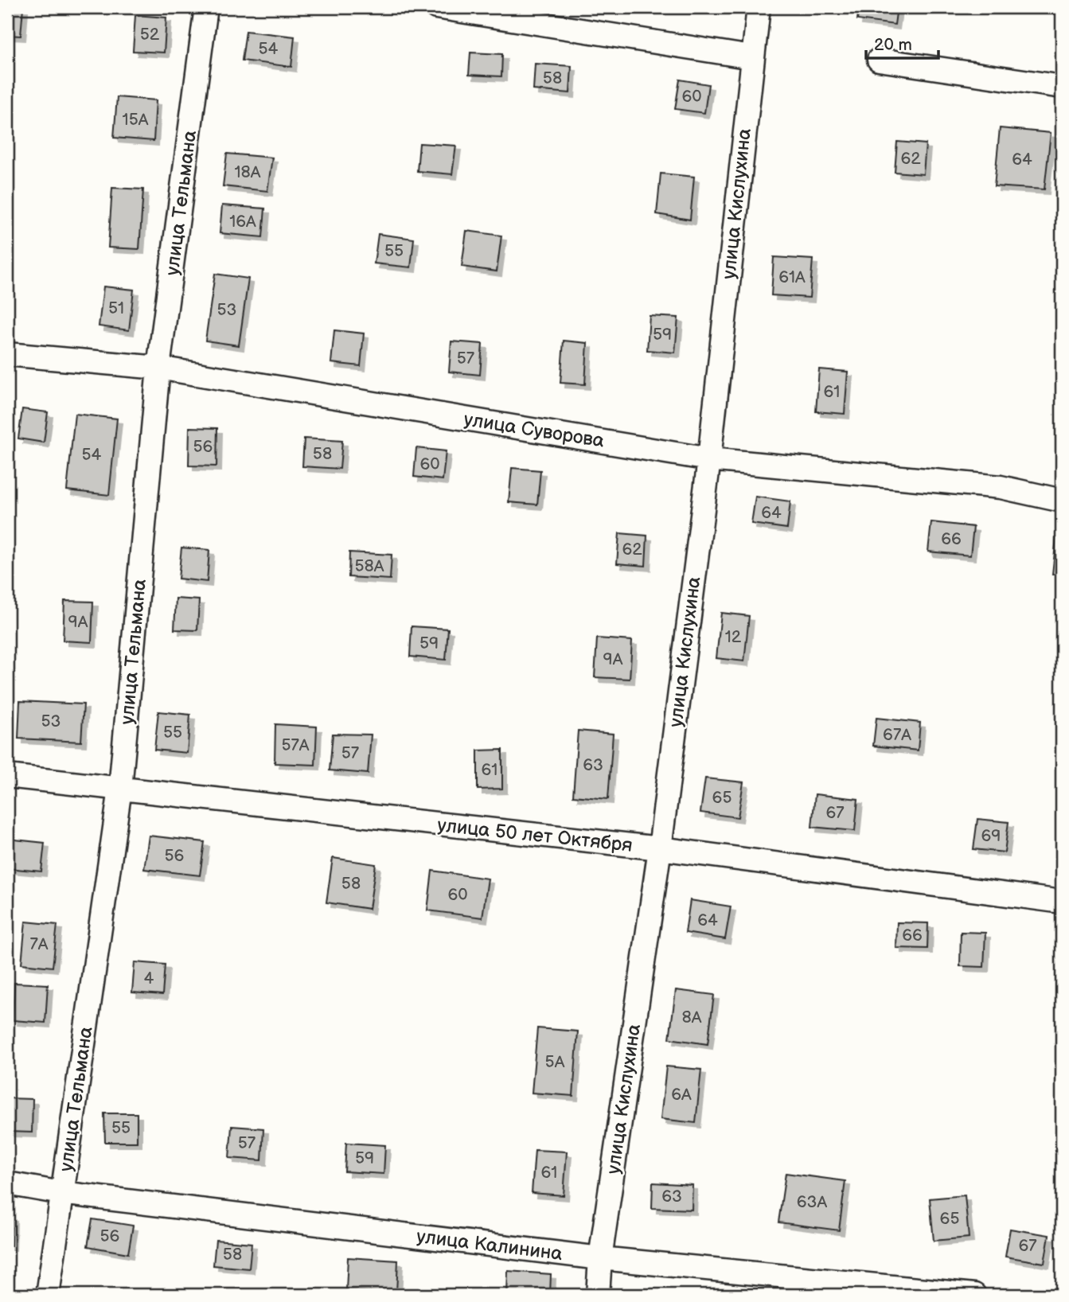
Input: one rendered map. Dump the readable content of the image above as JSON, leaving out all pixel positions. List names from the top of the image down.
{
  "streets": {
    "street": [
      "улица Тельмана",
      "улица Кислухина",
      "улица Суворова",
      "улица 50 лет Октября",
      "улица Калинина"
    ]
  },
  "crossings": [
    ["улица Тельмана", "улица Суворова"],
    ["улица Тельмана", "улица 50 лет Октября"],
    ["улица Тельмана", "улица Калинина"],
    ["улица Кислухина", "улица Суворова"],
    ["улица Кислухина", "улица 50 лет Октября"],
    ["улица Кислухина", "улица Калинина"]
  ],
  "house_numbers": [
    "52",
    "54",
    "58",
    "60",
    "15А",
    "62",
    "64",
    "18А",
    "16А",
    "55",
    "61А",
    "51",
    "53",
    "59",
    "57",
    "61",
    "56",
    "58",
    "54",
    "60",
    "64",
    "66",
    "62",
    "58А",
    "9А",
    "12",
    "59",
    "9А",
    "53",
    "55",
    "67А",
    "57А",
    "57",
    "63",
    "61",
    "65",
    "67",
    "69",
    "56",
    "58",
    "60",
    "64",
    "66",
    "7А",
    "4",
    "8А",
    "5А",
    "6А",
    "55",
    "57",
    "59",
    "61",
    "63",
    "63А",
    "65",
    "56",
    "67",
    "58"
  ],
  "scale_bar": "20 m"
}
